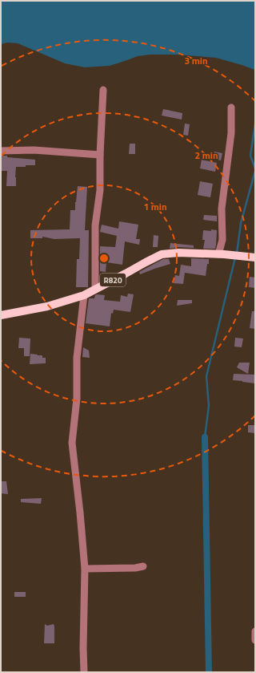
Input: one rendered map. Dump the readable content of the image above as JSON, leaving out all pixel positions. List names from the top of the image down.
{
  "streets": {
    "main road": ["R820"]
  },
  "rings": ["3 min", "2 min", "1 min"]
}
